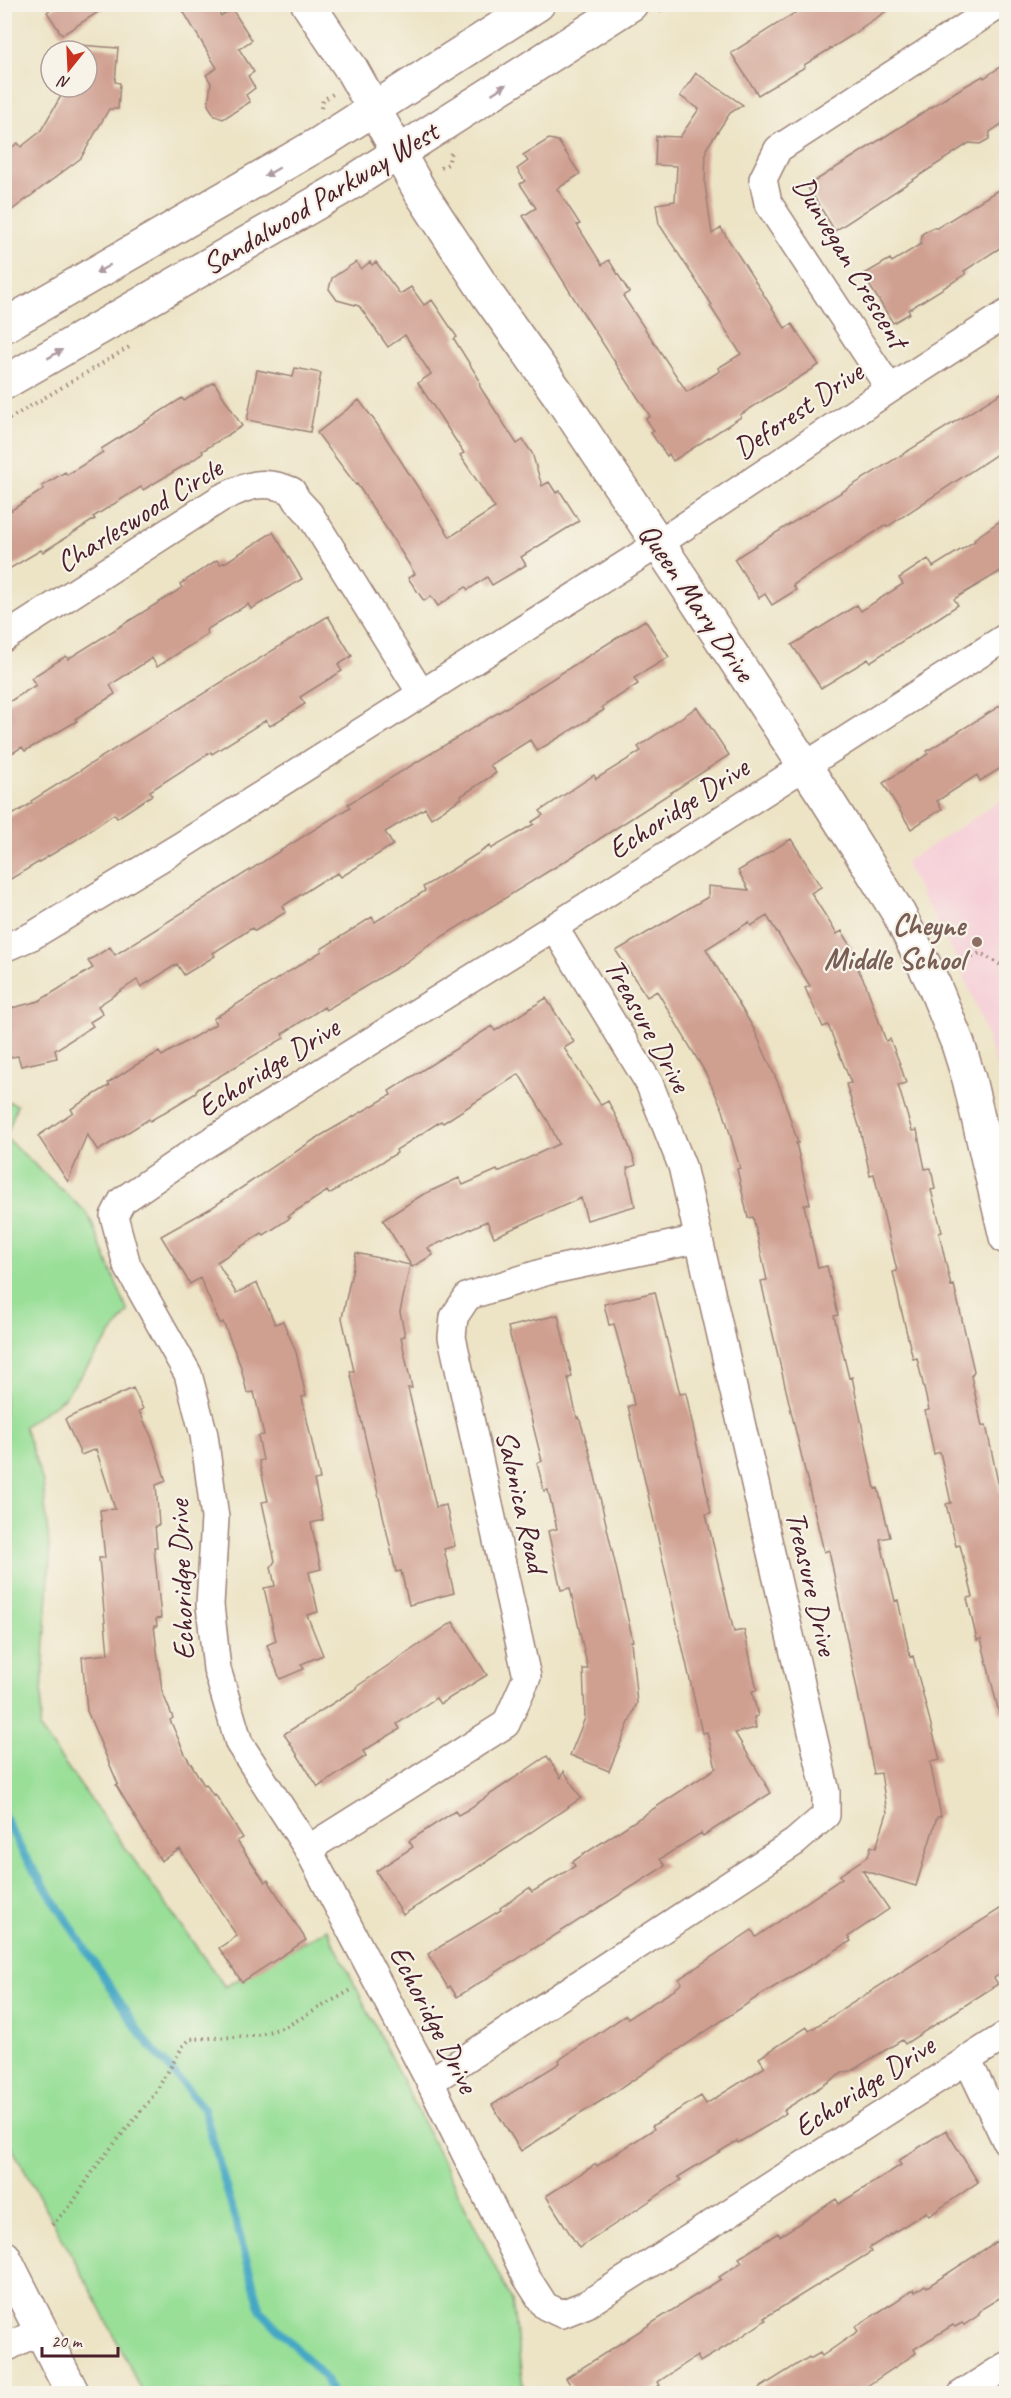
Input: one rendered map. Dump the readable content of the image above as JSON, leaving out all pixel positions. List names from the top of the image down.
{
  "streets": {
    "main road": ["Sandalwood Parkway West", "Queen Mary Drive"],
    "street": [
      "Dunvegan Crescent",
      "Deforest Drive",
      "Charleswood Circle",
      "Echoridge Drive",
      "Treasure Drive",
      "Salonica Road"
    ]
  },
  "crossings": [
    ["Sandalwood Parkway West", "Queen Mary Drive"],
    ["Dunvegan Crescent", "Deforest Drive"],
    ["Deforest Drive", "Queen Mary Drive"],
    ["Queen Mary Drive", "Echoridge Drive"],
    ["Echoridge Drive", "Treasure Drive"],
    ["Echoridge Drive", "Salonica Road"],
    ["Treasure Drive", "Salonica Road"]
  ],
  "places": ["Cheyne Middle School"],
  "scale_bar": "20 m",
  "north": "bottom"
}
